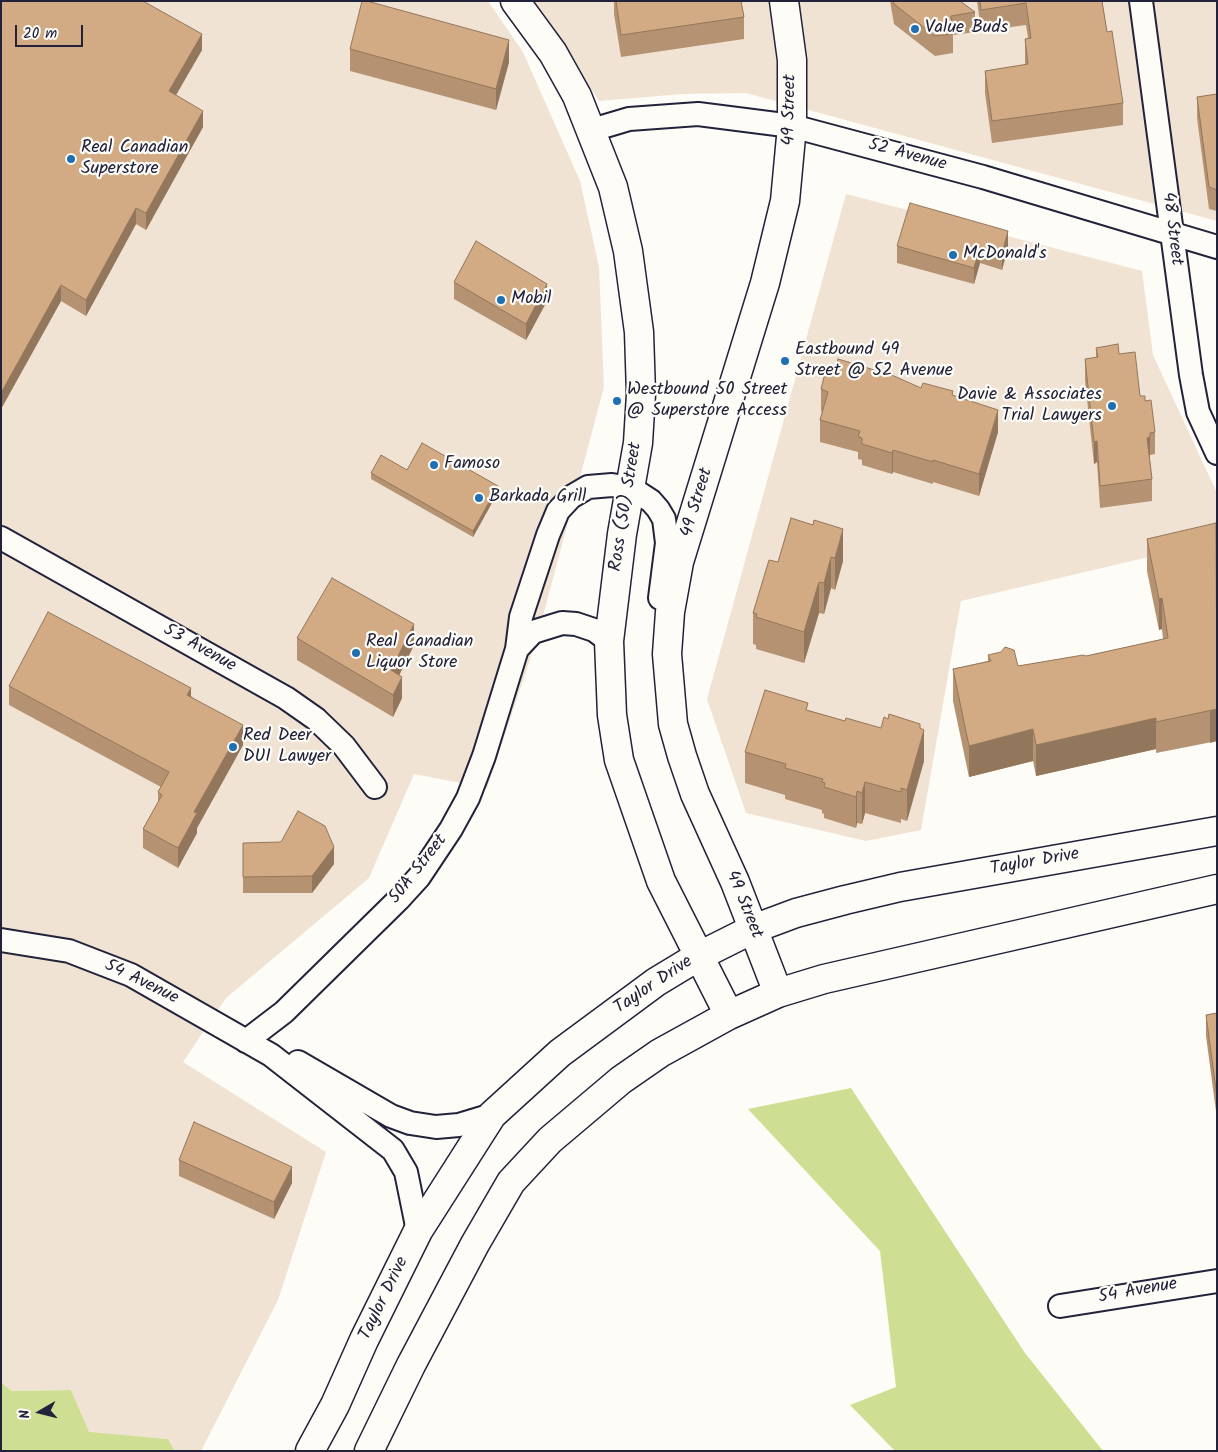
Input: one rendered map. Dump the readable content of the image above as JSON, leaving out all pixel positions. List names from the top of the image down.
{
  "streets": {
    "main road": ["49 Street", "Ross (50) Street", "Taylor Drive"],
    "street": [
      "52 Avenue",
      "48 Street",
      "53 Avenue",
      "50A Street",
      "54 Avenue"
    ]
  },
  "crossings": [
    ["49 Street", "52 Avenue"],
    ["49 Street", "Taylor Drive"],
    ["52 Avenue", "48 Street"],
    ["52 Avenue", "Ross (50) Street"],
    ["Ross (50) Street", "Taylor Drive"],
    ["Ross (50) Street", "50A Street"],
    ["50A Street", "54 Avenue"]
  ],
  "places": [
    "Value Buds",
    "Real Canadian Superstore",
    "McDonald's",
    "Mobil",
    "Eastbound 49 Street @ 52 Avenue",
    "Westbound 50 Street @ Superstore Access",
    "Davie & Associates Trial Lawyers",
    "Famoso",
    "Barkada Grill",
    "Real Canadian Liquor Store",
    "Red Deer DUI Lawyer"
  ],
  "scale_bar": "20 m",
  "north": "left"
}
